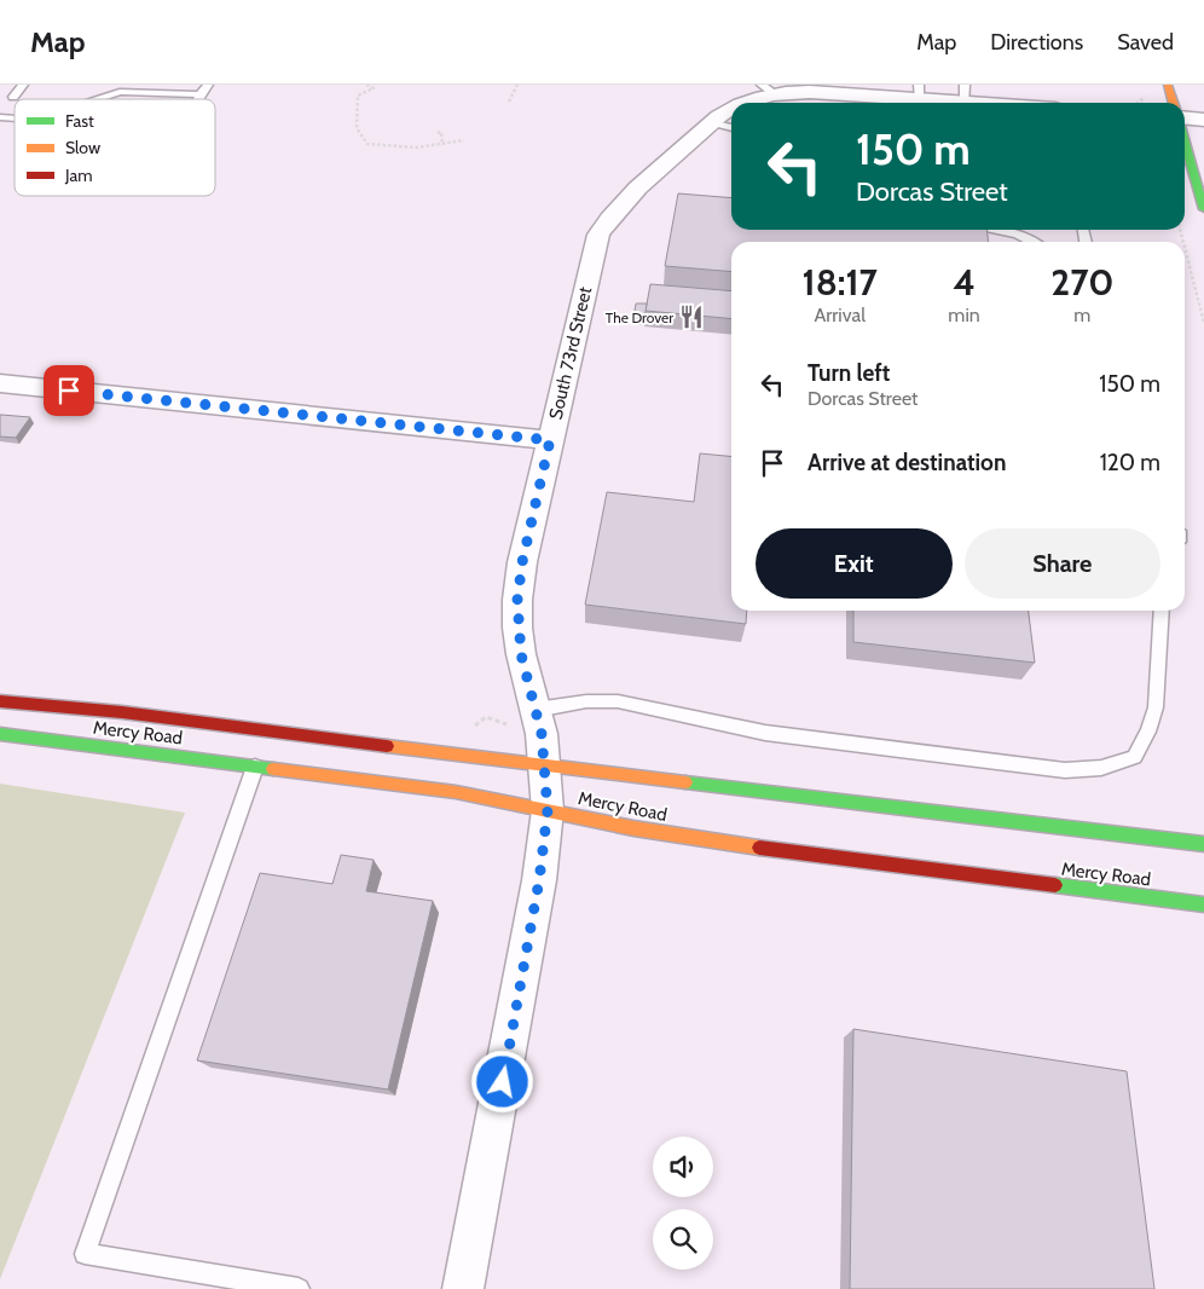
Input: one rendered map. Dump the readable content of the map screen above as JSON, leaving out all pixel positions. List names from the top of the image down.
{
  "streets": {
    "main road": ["Mercy Road"],
    "street": ["South 73rd Street"]
  },
  "crossings": [
    ["South 73rd Street", "Mercy Road"]
  ],
  "places": {
    "restaurant": ["The Drover"]
  },
  "legend": ["Fast", "Slow", "Jam"],
  "page": {
    "header": "Map",
    "nav": ["Map", "Directions", "Saved"],
    "turn": ["150 m", "Dorcas Street"],
    "eta": [
      "18:17",
      "Arrival",
      "4",
      "min",
      "270",
      "m"
    ],
    "list": [
      {
        "name": "Turn left",
        "note": "Dorcas Street",
        "value": "150 m"
      },
      {
        "name": "Arrive at destination",
        "value": "120 m"
      }
    ],
    "buttons": ["Exit", "Share"]
  }
}
